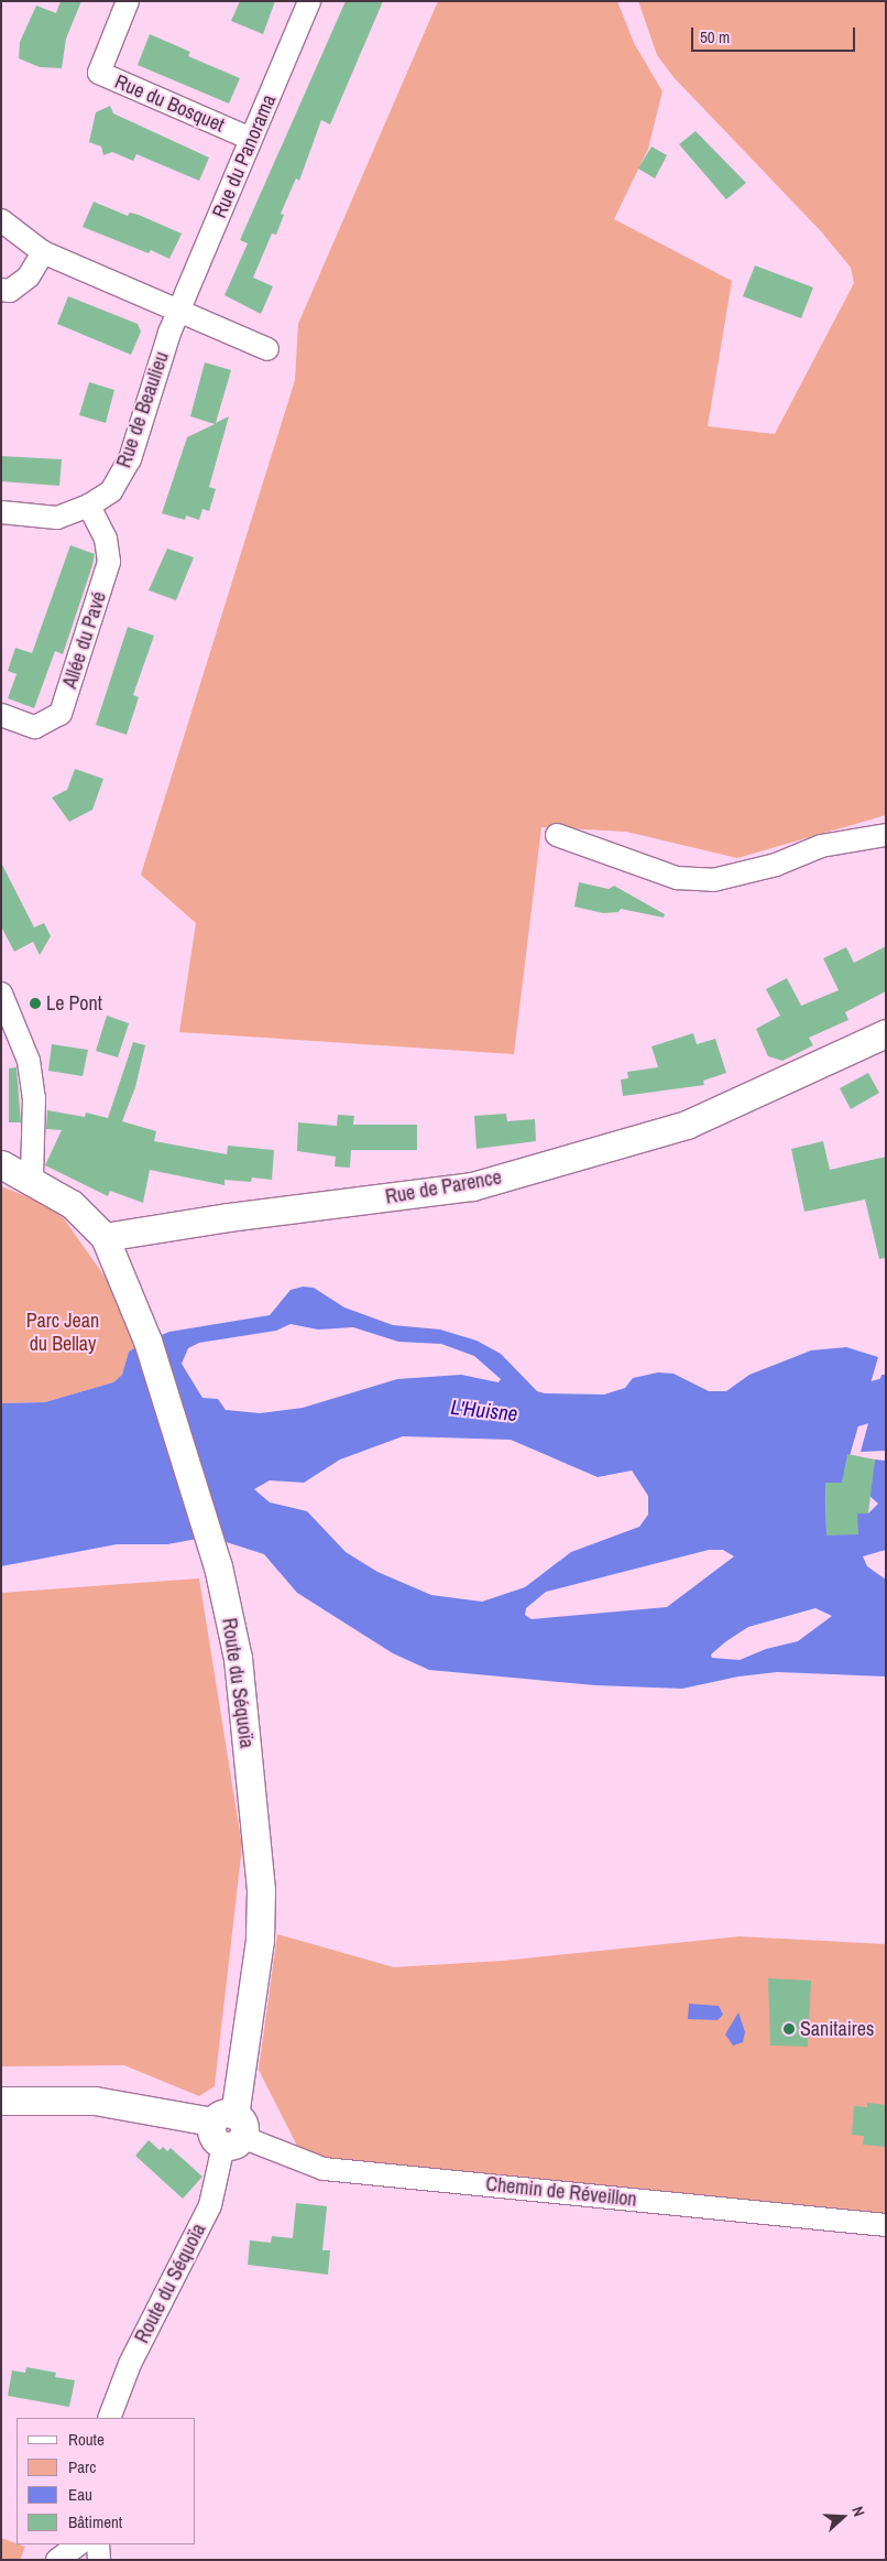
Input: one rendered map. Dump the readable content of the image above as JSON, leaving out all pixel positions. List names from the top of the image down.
{
  "streets": {
    "street": [
      "Rue du Bosquet",
      "Rue du Panorama",
      "Rue de Beaulieu",
      "Allée du Pavé",
      "Rue de Parence",
      "Route du Séquoïa",
      "Chemin de Réveillon"
    ]
  },
  "crossings": [
    ["Rue du Bosquet", "Rue du Panorama"],
    ["Rue du Panorama", "Rue de Beaulieu"],
    ["Rue de Beaulieu", "Allée du Pavé"],
    ["Rue de Parence", "Route du Séquoïa"],
    ["Route du Séquoïa", "Chemin de Réveillon"]
  ],
  "water": ["L'Huisne"],
  "parks": ["Parc Jean du Bellay"],
  "places": ["Le Pont", "Sanitaires"],
  "legend": [
    "Route",
    "Parc",
    "Eau",
    "Bâtiment"
  ],
  "scale_bar": "50 m",
  "north": "right"
}
